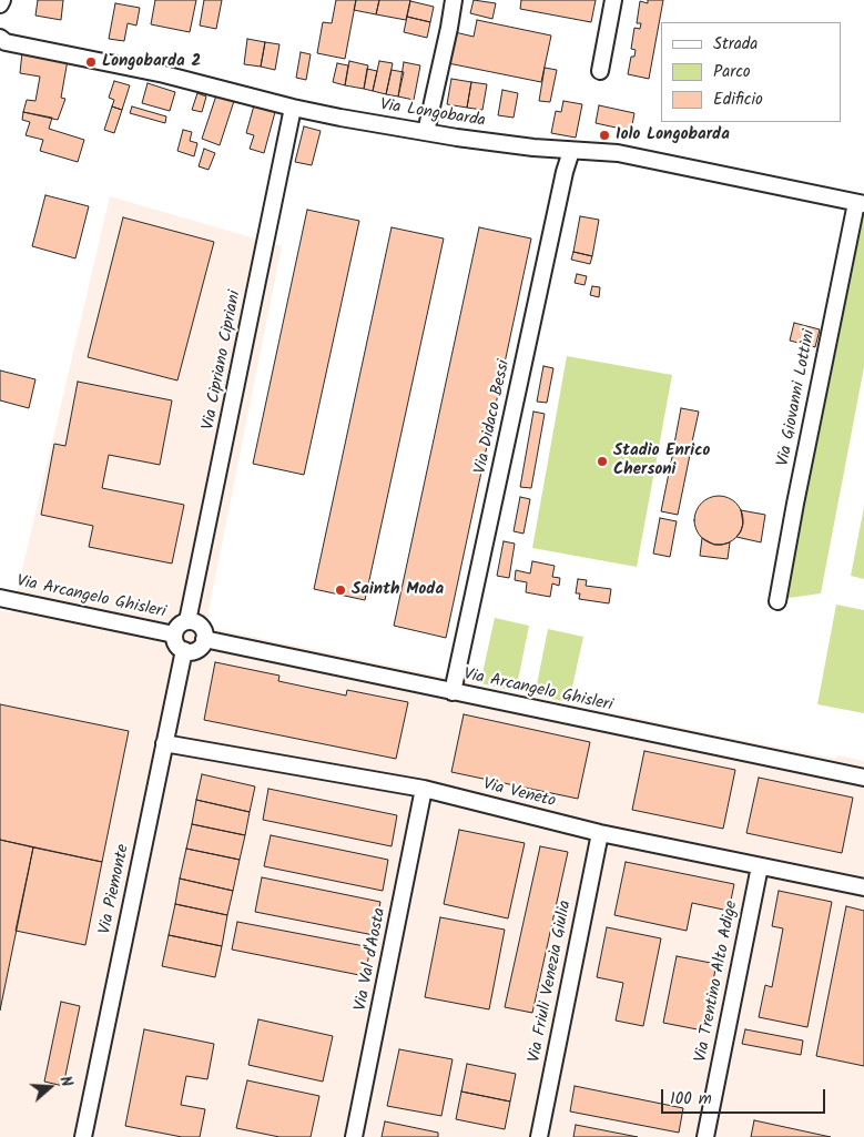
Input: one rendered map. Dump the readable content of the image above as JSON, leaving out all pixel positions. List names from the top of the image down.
{
  "streets": {
    "street": [
      "Via Longobarda",
      "Via Cipriano Cipriani",
      "Via Giovanni Lottini",
      "Via Didaco Bessi",
      "Via Arcangelo Ghisleri",
      "Via Veneto",
      "Via Piemonte",
      "Via Val d'Aosta",
      "Via Friuli Venezia Giulia",
      "Via Trentino Alto Adige"
    ]
  },
  "crossings": [
    ["Via Longobarda", "Via Cipriano Cipriani"],
    ["Via Longobarda", "Via Giovanni Lottini"],
    ["Via Longobarda", "Via Didaco Bessi"],
    ["Via Cipriano Cipriani", "Via Arcangelo Ghisleri"],
    ["Via Cipriano Cipriani", "Via Piemonte"],
    ["Via Didaco Bessi", "Via Arcangelo Ghisleri"],
    ["Via Arcangelo Ghisleri", "Via Piemonte"],
    ["Via Veneto", "Via Piemonte"],
    ["Via Veneto", "Via Val d'Aosta"],
    ["Via Veneto", "Via Friuli Venezia Giulia"],
    ["Via Veneto", "Via Trentino Alto Adige"]
  ],
  "places": [
    "Longobarda 2",
    "Iolo Longobarda",
    "Stadio Enrico Chersoni",
    "Sainth Moda"
  ],
  "legend": ["Strada", "Parco", "Edificio"],
  "scale_bar": "100 m",
  "north": "right"
}
